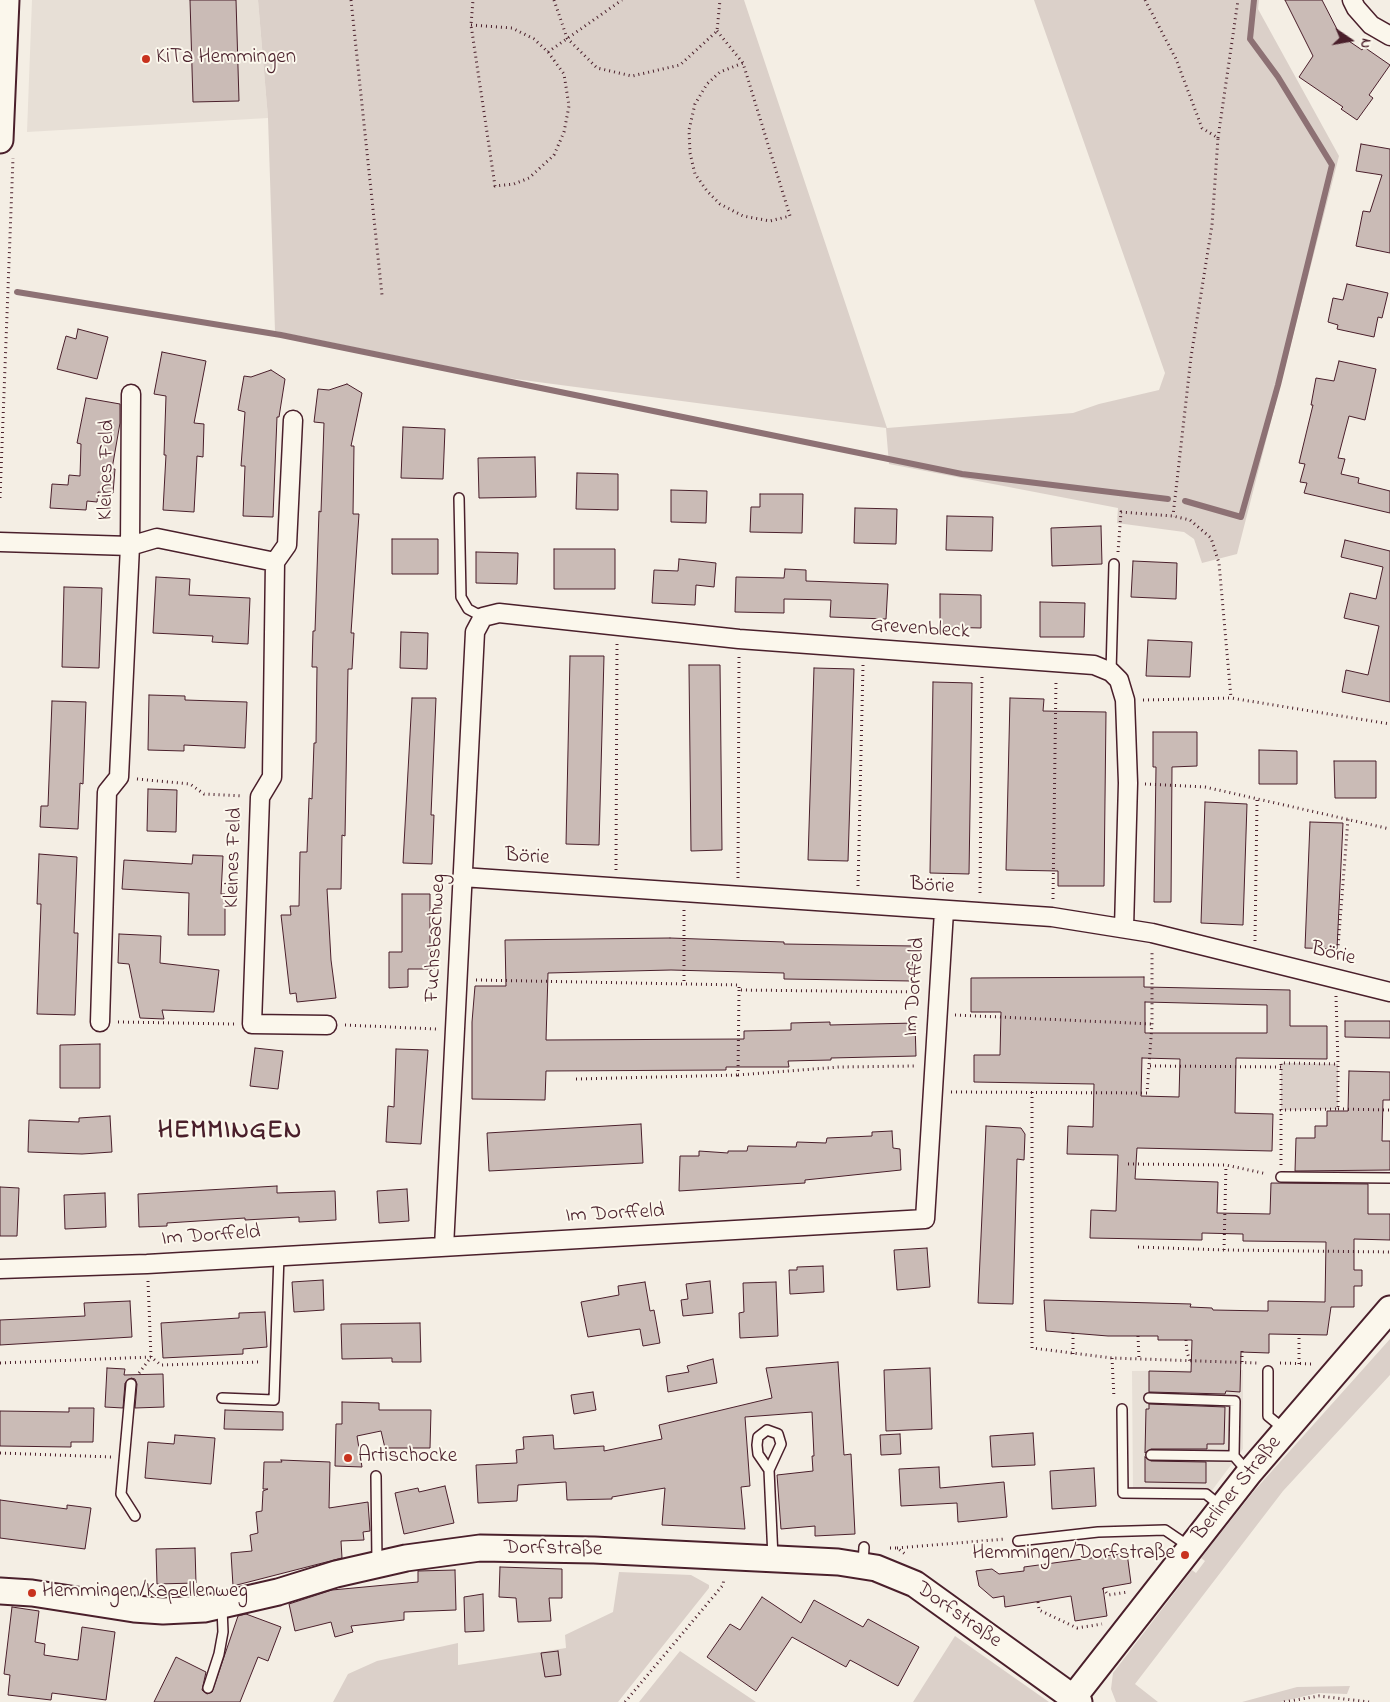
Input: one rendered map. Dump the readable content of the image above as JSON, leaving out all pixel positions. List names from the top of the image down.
{
  "streets": {
    "street": [
      "Kleines Feld",
      "Grevenbleck",
      "Börie",
      "Fuchsbachweg",
      "Im Dorffeld",
      "Berliner Straße",
      "Dorfstraße"
    ]
  },
  "crossings": [
    ["Grevenbleck", "Fuchsbachweg"],
    ["Börie", "Fuchsbachweg"],
    ["Börie", "Im Dorffeld"],
    ["Fuchsbachweg", "Im Dorffeld"],
    ["Berliner Straße", "Dorfstraße"]
  ],
  "districts": ["HEMMINGEN"],
  "places": [
    "KiTa Hemmingen",
    "Artischocke",
    "Hemmingen/Dorfstraße",
    "Hemmingen/Kapellenweg"
  ],
  "north": "right"
}
